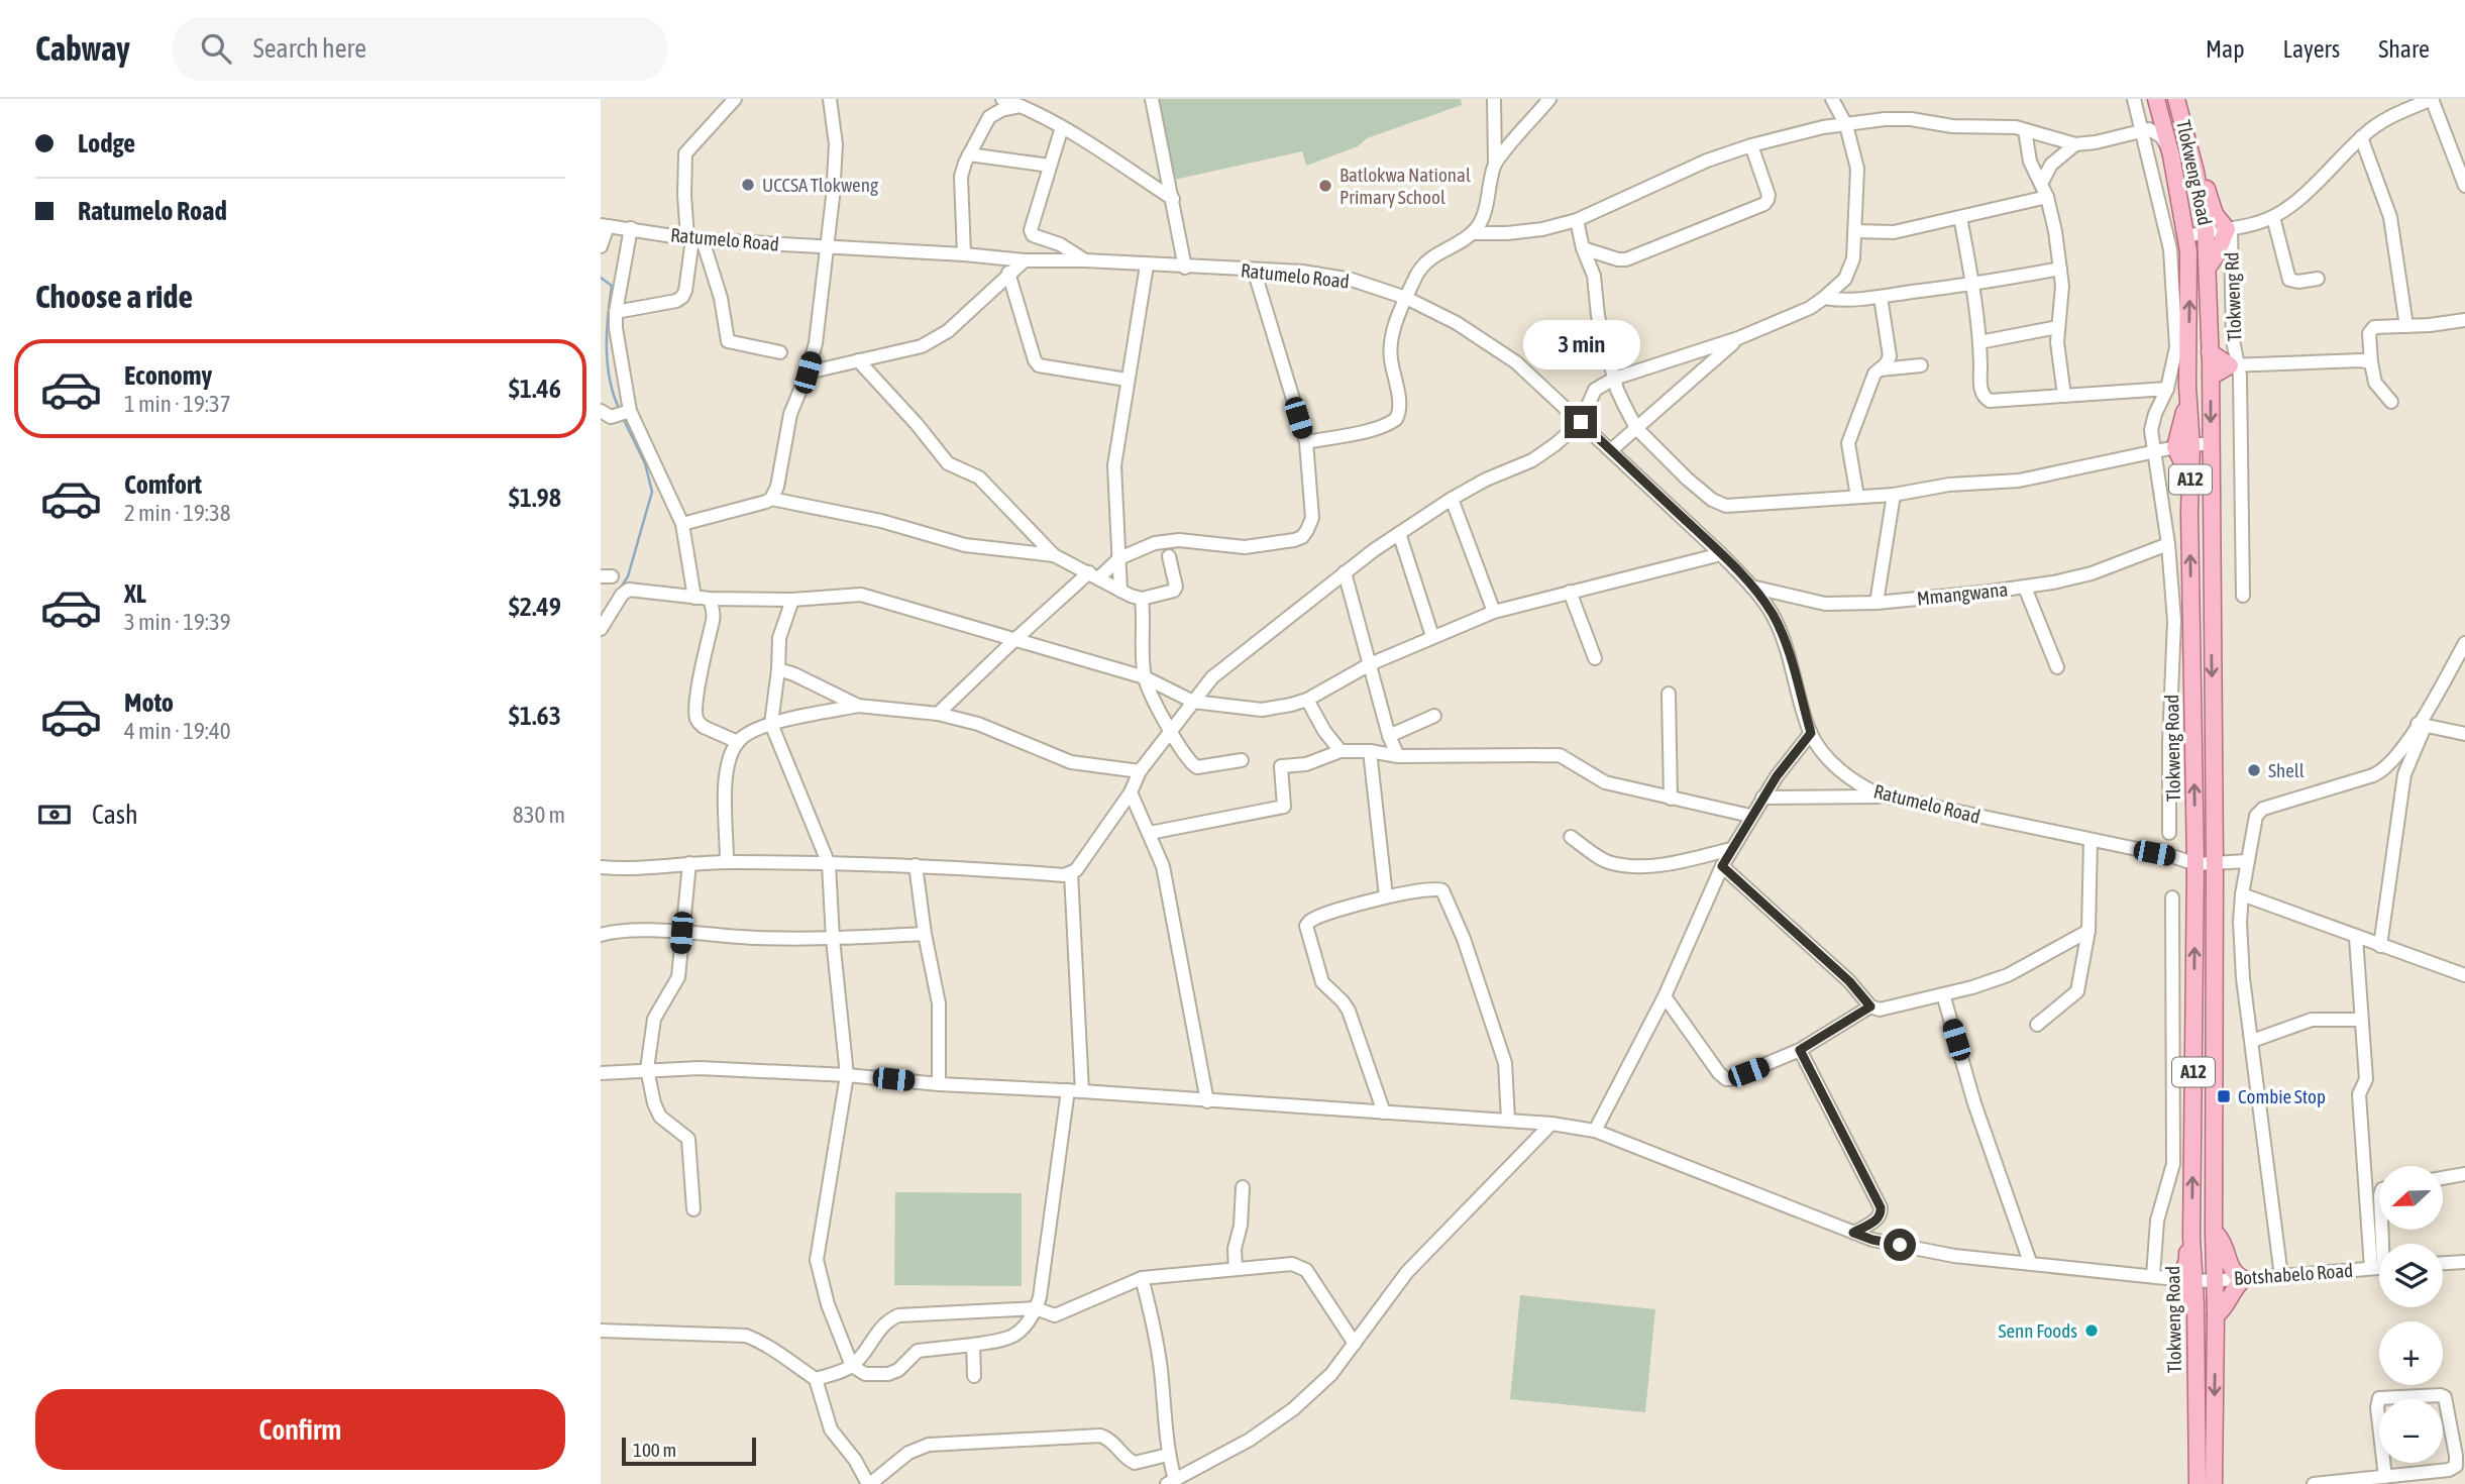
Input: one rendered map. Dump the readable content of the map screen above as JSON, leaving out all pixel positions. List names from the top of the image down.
{
  "streets": {
    "main road": ["Tlokweng Road", "A12"],
    "street": [
      "Ratumelo Road",
      "Tlokweng Rd",
      "Mmangwana",
      "Botshabelo Road"
    ]
  },
  "crossings": [
    ["Tlokweng Road", "Ratumelo Road"],
    ["Tlokweng Road", "Botshabelo Road"],
    ["Ratumelo Road", "Mmangwana"]
  ],
  "places": {
    "other": [
      "UCCSA Tlokweng",
      "Batlokwa National Primary School",
      "Shell",
      "Senn Foods"
    ],
    "transit": ["Combie Stop"]
  },
  "scale_bar": "100 m",
  "north": "left",
  "page": {
    "header": "Cabway",
    "search": "Search here",
    "nav": ["Map", "Layers", "Share"],
    "banner": ["Lodge", "Ratumelo Road"],
    "heading": "Choose a ride",
    "bubble": "3 min",
    "list": [
      {
        "name": "Economy",
        "note": "1 min · 19:37",
        "value": "$1.46"
      },
      {
        "name": "Comfort",
        "note": "2 min · 19:38",
        "value": "$1.98"
      },
      {
        "name": "XL",
        "note": "3 min · 19:39",
        "value": "$2.49"
      },
      {
        "name": "Moto",
        "note": "4 min · 19:40",
        "value": "$1.63"
      }
    ],
    "pay": ["Cash", "830 m"],
    "map_buttons": ["+", "−"],
    "buttons": "Confirm",
    "scale": "100 m"
  }
}
